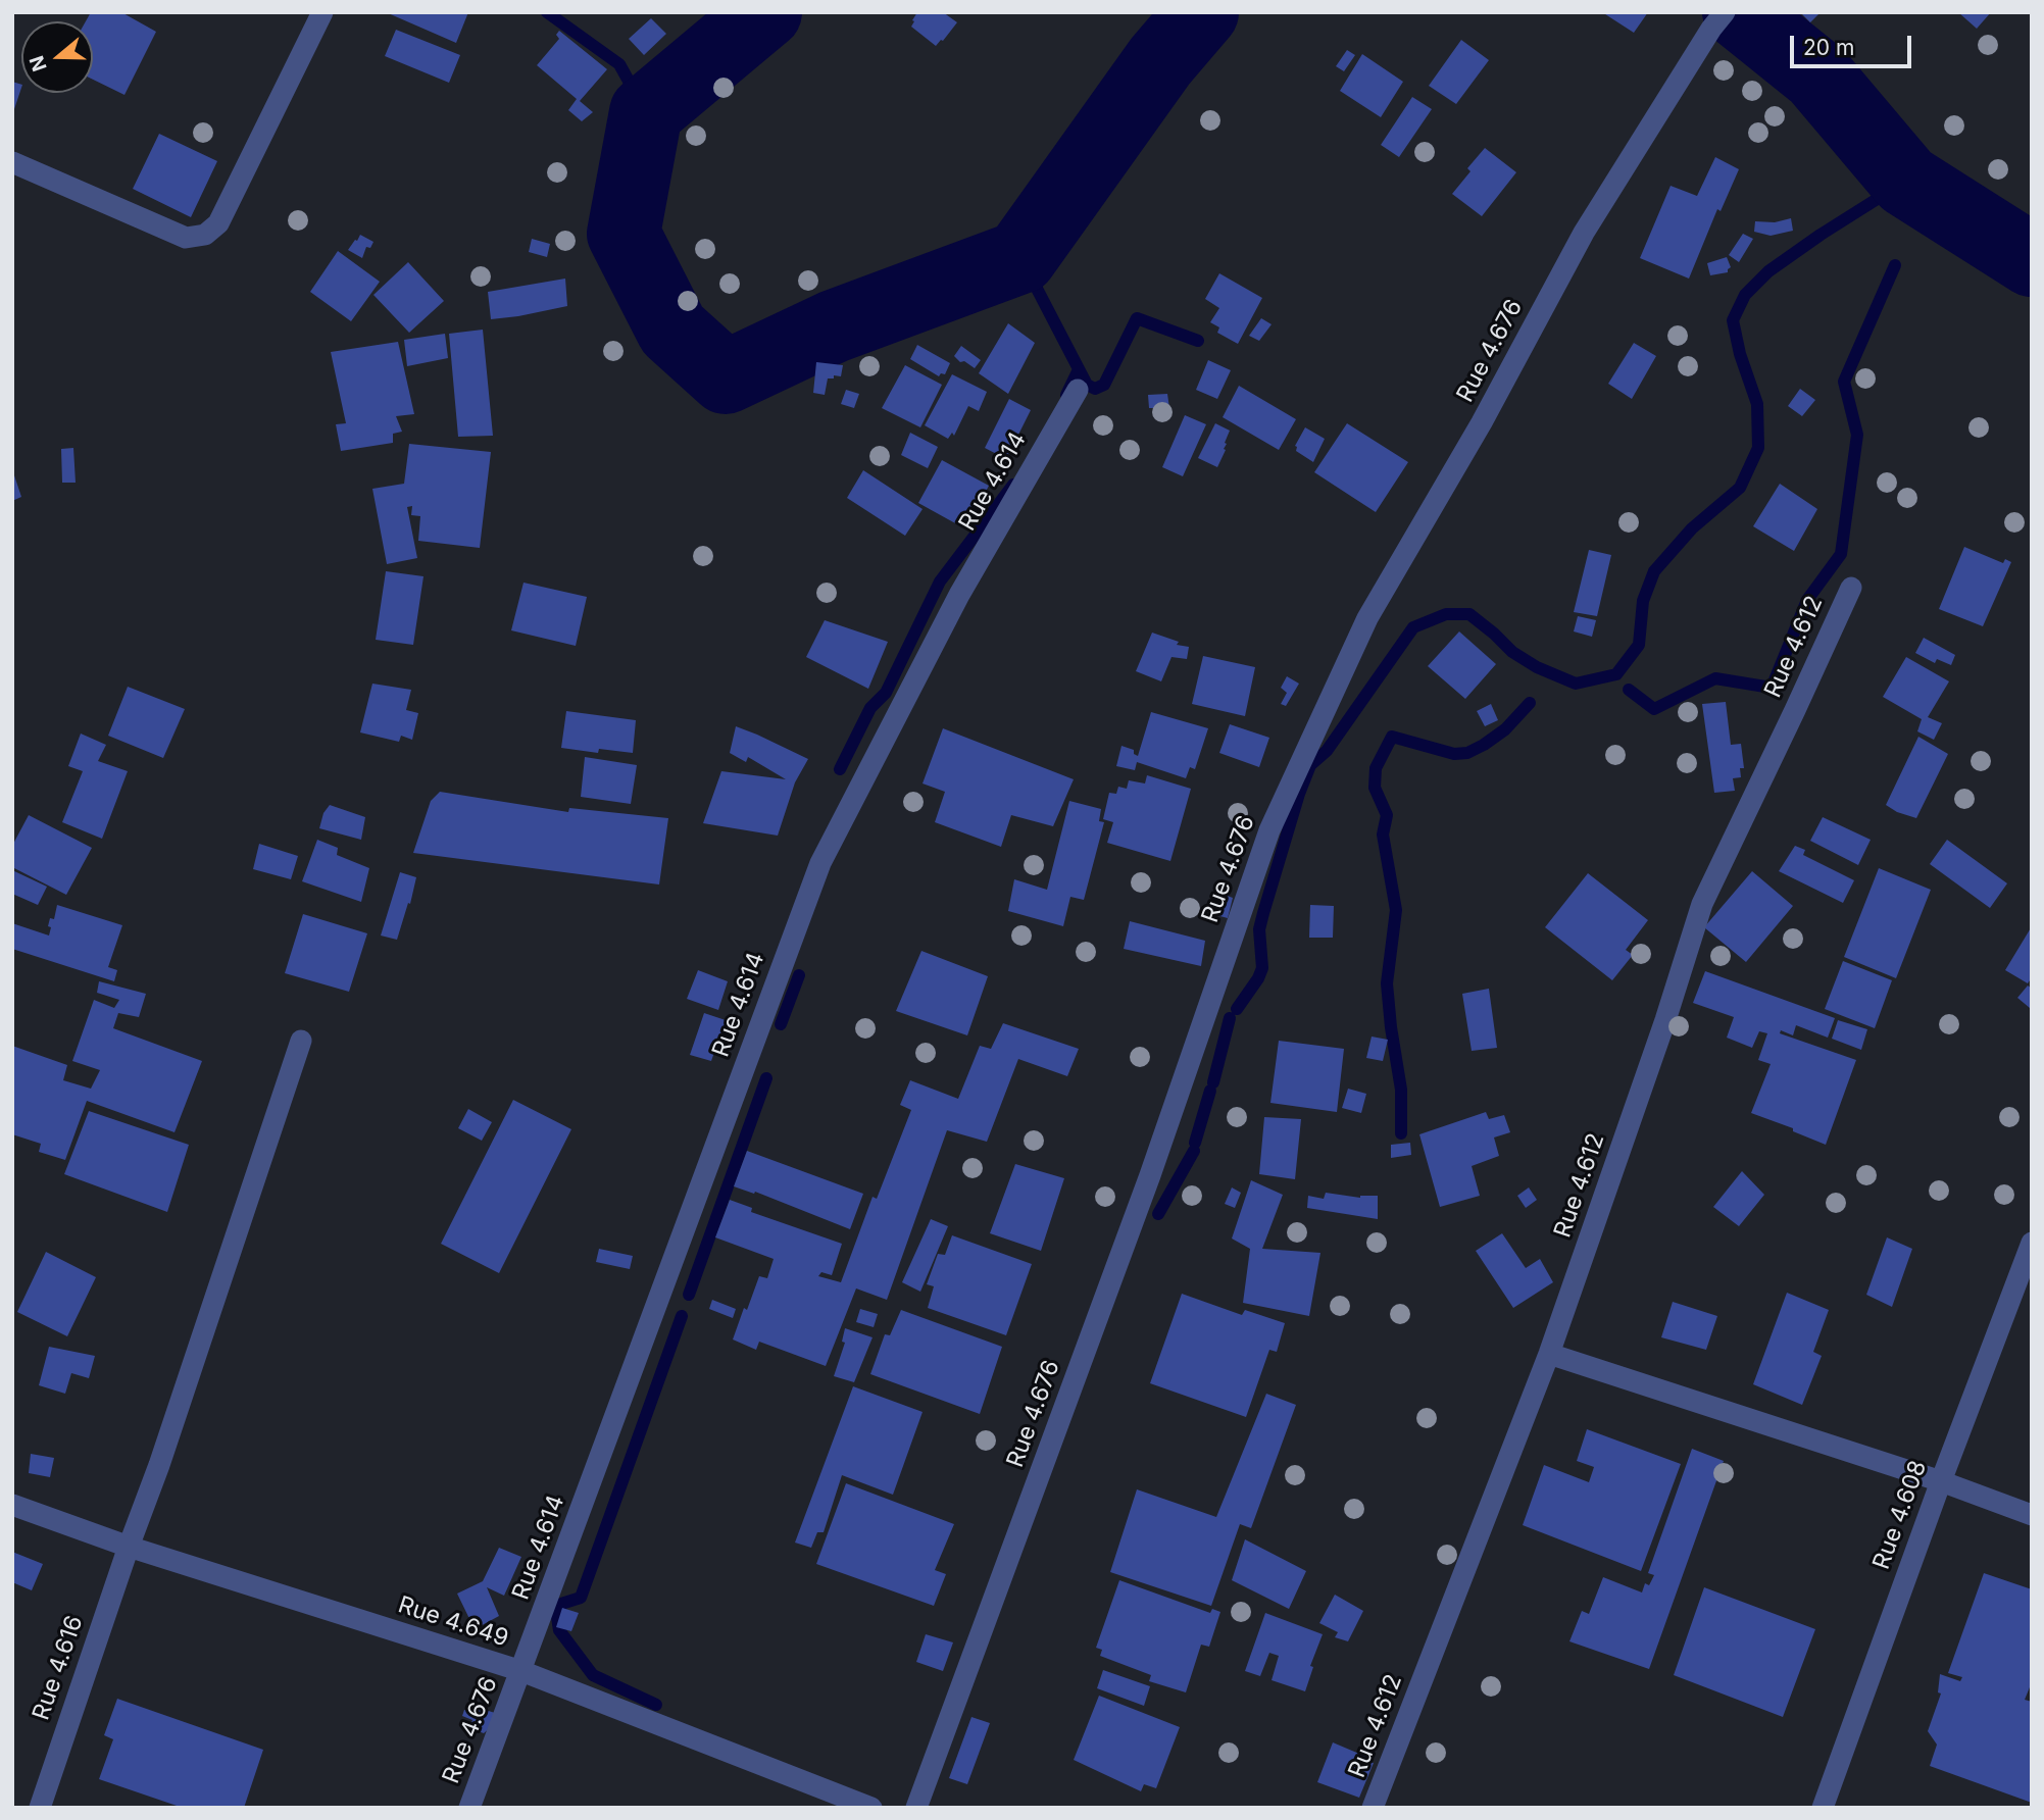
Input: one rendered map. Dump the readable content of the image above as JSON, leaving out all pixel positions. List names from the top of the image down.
{
  "streets": {
    "street": [
      "Rue 4.676",
      "Rue 4.614",
      "Rue 4.612",
      "Rue 4.608",
      "Rue 4.649",
      "Rue 4.616"
    ]
  },
  "crossings": [
    ["Rue 4.676", "Rue 4.614"],
    ["Rue 4.676", "Rue 4.649"],
    ["Rue 4.614", "Rue 4.649"],
    ["Rue 4.649", "Rue 4.616"]
  ],
  "scale_bar": "20 m",
  "north": "left"
}
